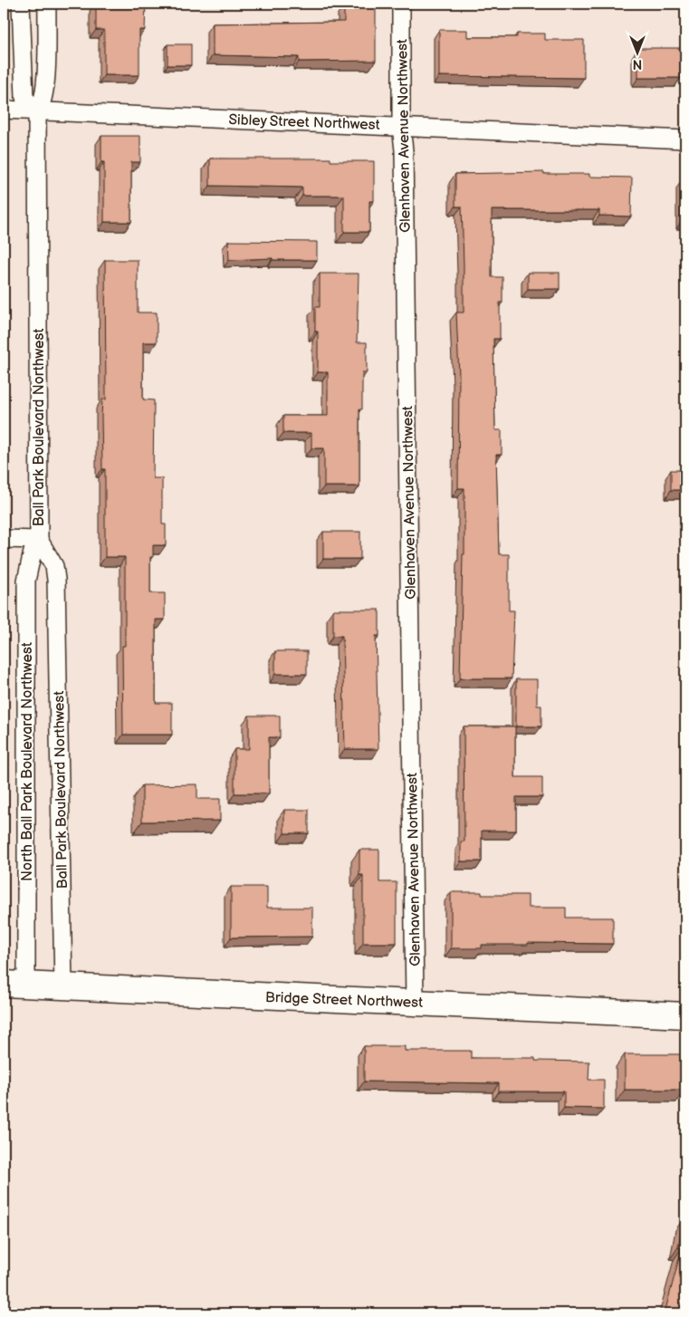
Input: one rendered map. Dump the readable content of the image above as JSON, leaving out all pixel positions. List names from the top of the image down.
{
  "streets": {
    "main road": ["Bridge Street Northwest"],
    "street": [
      "Sibley Street Northwest",
      "Glenhaven Avenue Northwest",
      "Ball Park Boulevard Northwest",
      "North Ball Park Boulevard Northwest"
    ]
  },
  "crossings": [
    ["Sibley Street Northwest", "Glenhaven Avenue Northwest"],
    ["Sibley Street Northwest", "Ball Park Boulevard Northwest"],
    ["Glenhaven Avenue Northwest", "Bridge Street Northwest"],
    ["Ball Park Boulevard Northwest", "North Ball Park Boulevard Northwest"],
    ["Ball Park Boulevard Northwest", "Bridge Street Northwest"],
    ["North Ball Park Boulevard Northwest", "Bridge Street Northwest"]
  ],
  "north": "bottom"
}
